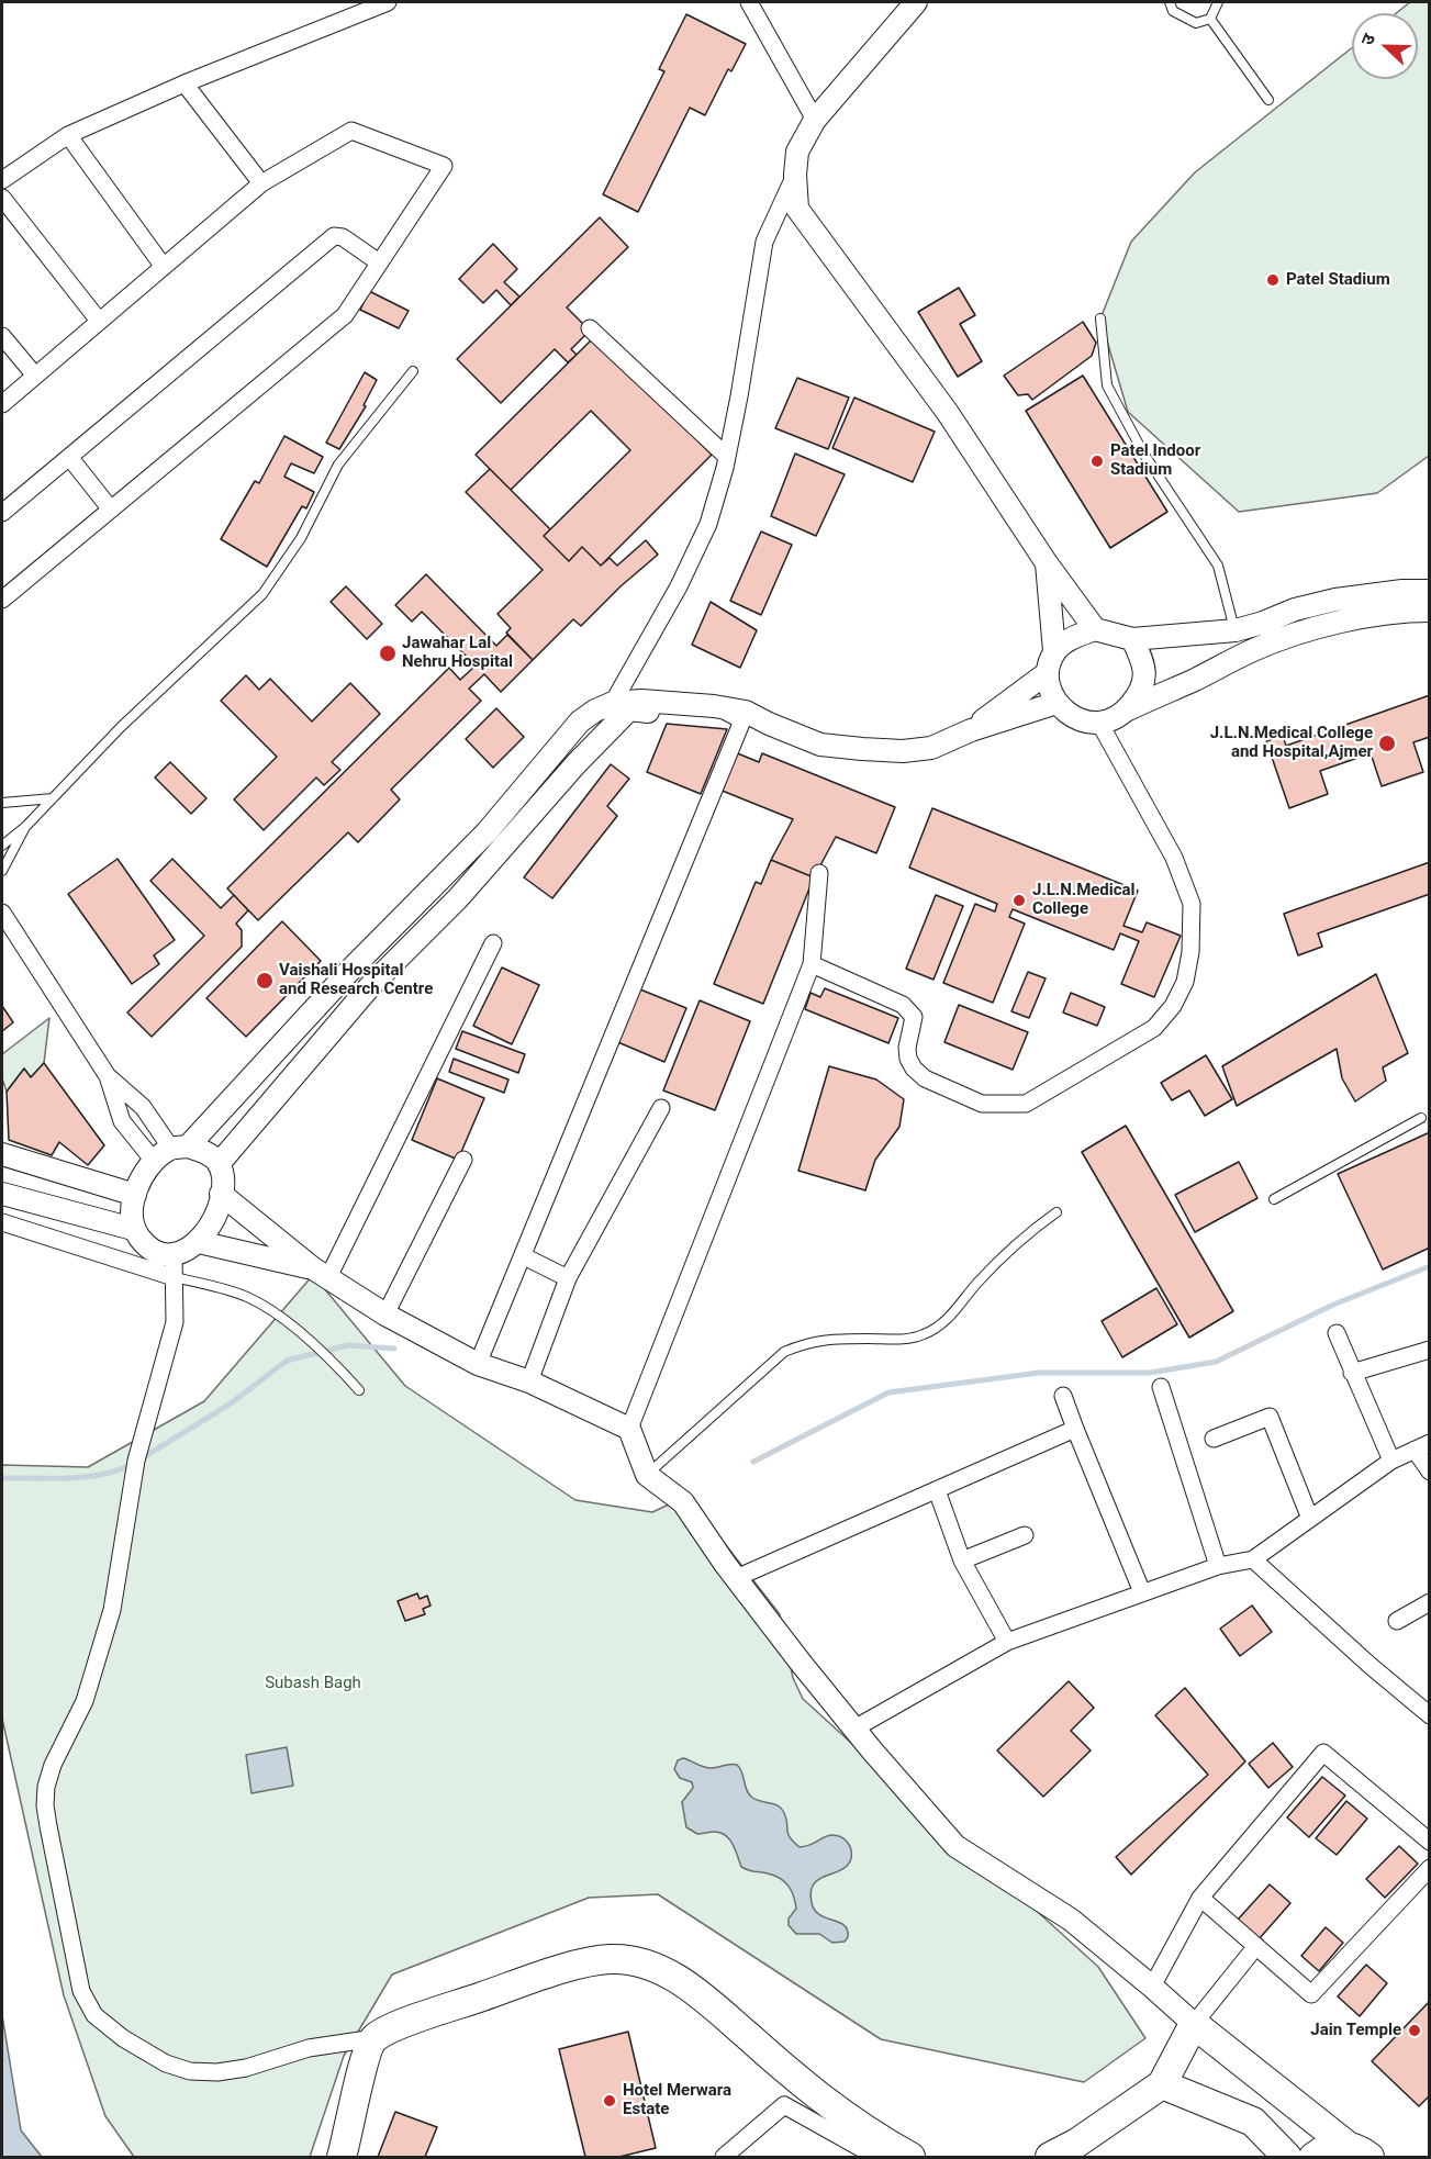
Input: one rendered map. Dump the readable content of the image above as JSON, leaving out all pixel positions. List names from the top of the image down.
{
  "parks": ["Subash Bagh"],
  "places": [
    "Patel Stadium",
    "Patel Indoor Stadium",
    "Jawahar Lal Nehru Hospital",
    "J.L.N.Medical College and Hospital,Ajmer",
    "J.L.N.Medical College",
    "Vaishali Hospital and Research Centre",
    "Jain Temple",
    "Hotel Merwara Estate"
  ],
  "north": "left"
}
